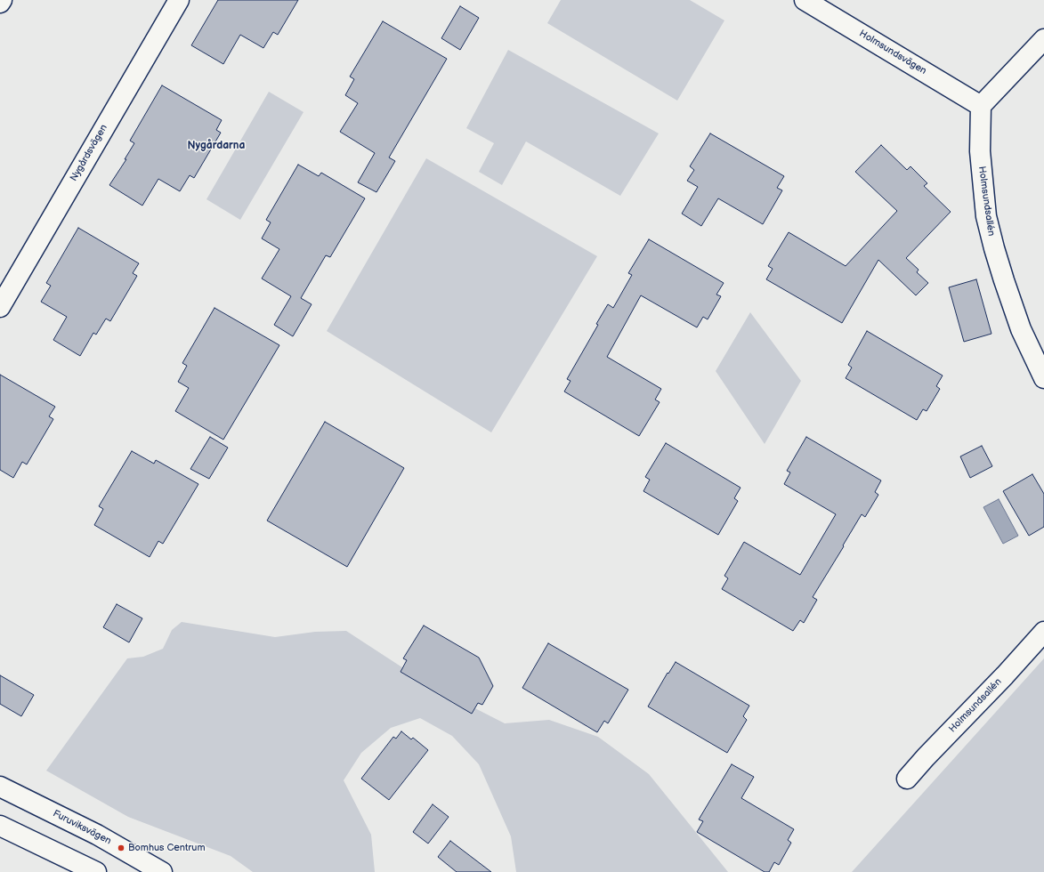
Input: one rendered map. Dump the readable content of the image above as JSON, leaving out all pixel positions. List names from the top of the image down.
{
  "streets": {
    "street": [
      "Holmsundsvägen",
      "Nygårdsvägen",
      "Holmsundsallén",
      "Furuviksvägen"
    ]
  },
  "crossings": [
    ["Holmsundsvägen", "Holmsundsallén"]
  ],
  "districts": ["Nygårdarna"],
  "places": ["Bomhus Centrum"]
}
